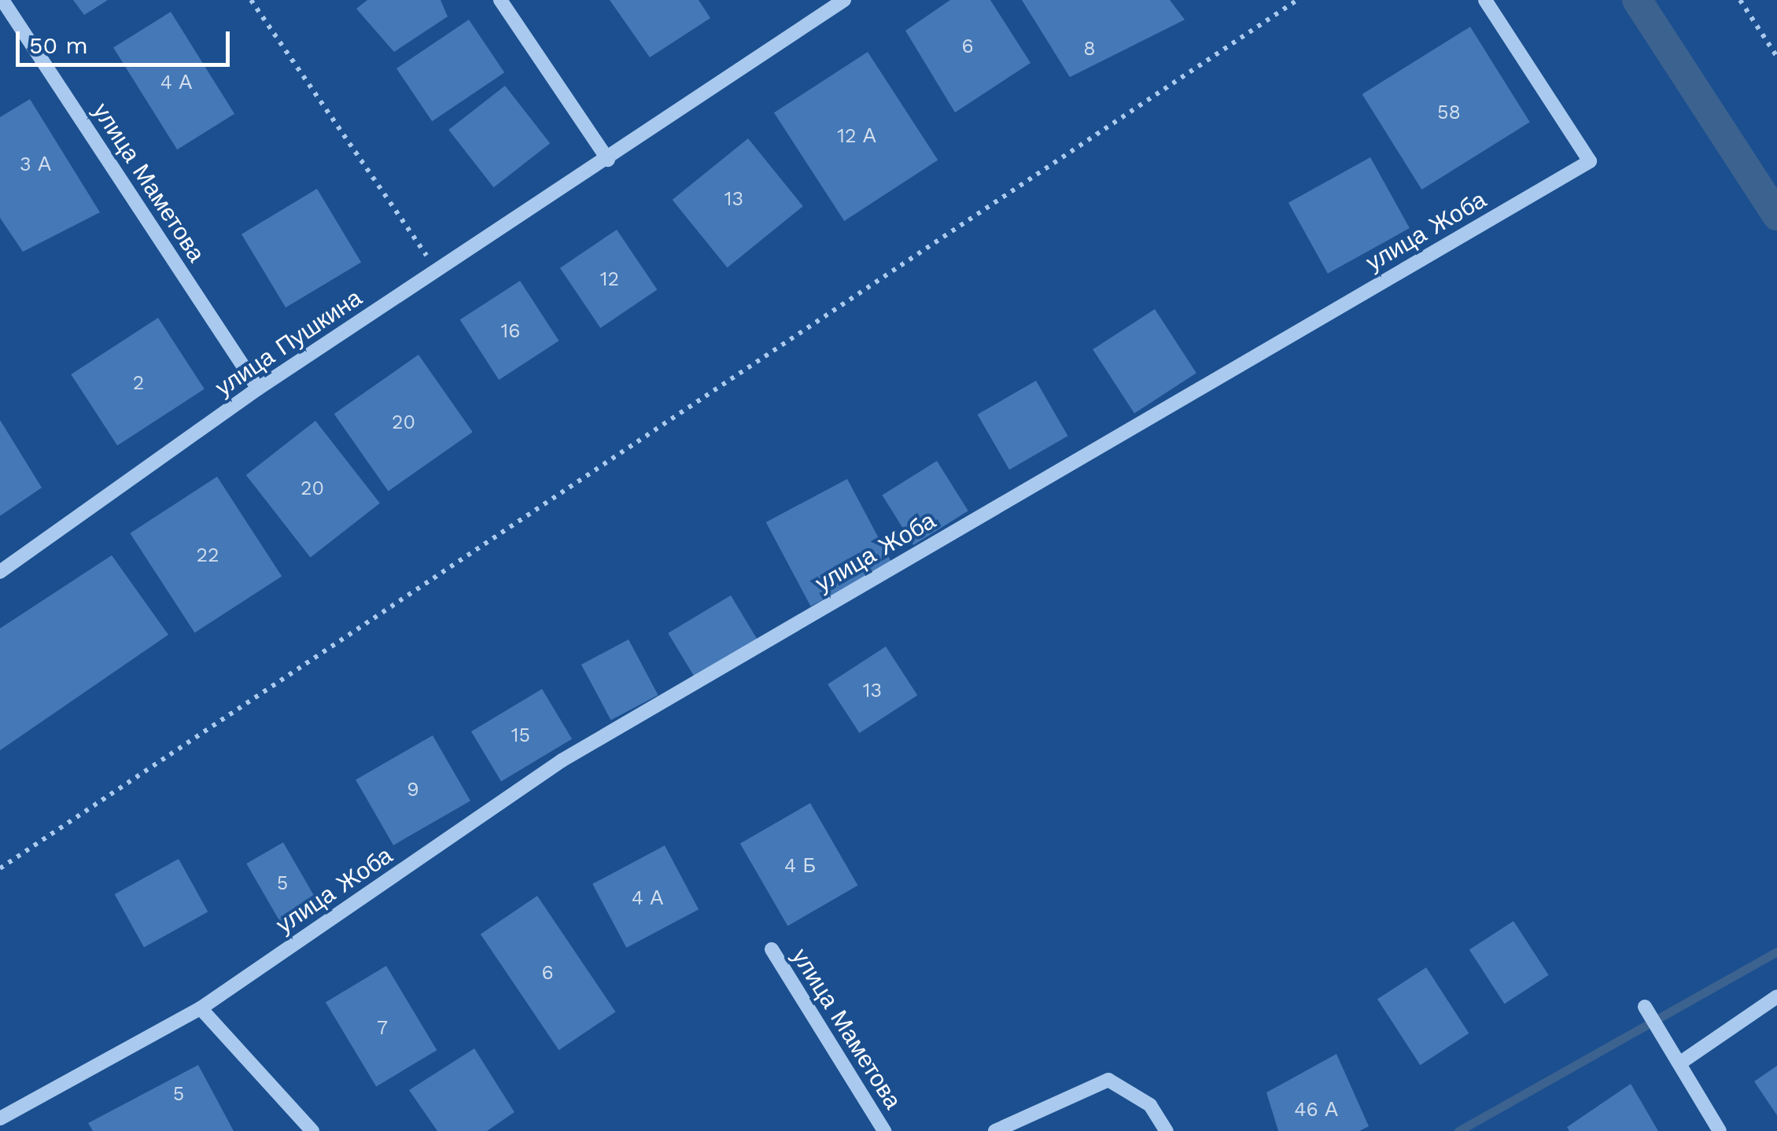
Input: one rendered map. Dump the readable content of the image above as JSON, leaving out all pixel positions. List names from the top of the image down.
{
  "streets": {
    "street": ["улица Маметова", "улица Жоба", "улица Пушкина"]
  },
  "crossings": [
    ["улица Маметова", "улица Пушкина"]
  ],
  "house_numbers": [
    "6",
    "8",
    "4 А",
    "58",
    "12 А",
    "3 А",
    "13",
    "12",
    "16",
    "2",
    "20",
    "20",
    "22",
    "13",
    "15",
    "9",
    "4 Б",
    "5",
    "4 А",
    "6",
    "7",
    "5",
    "46 А"
  ],
  "scale_bar": "50 m"
}
